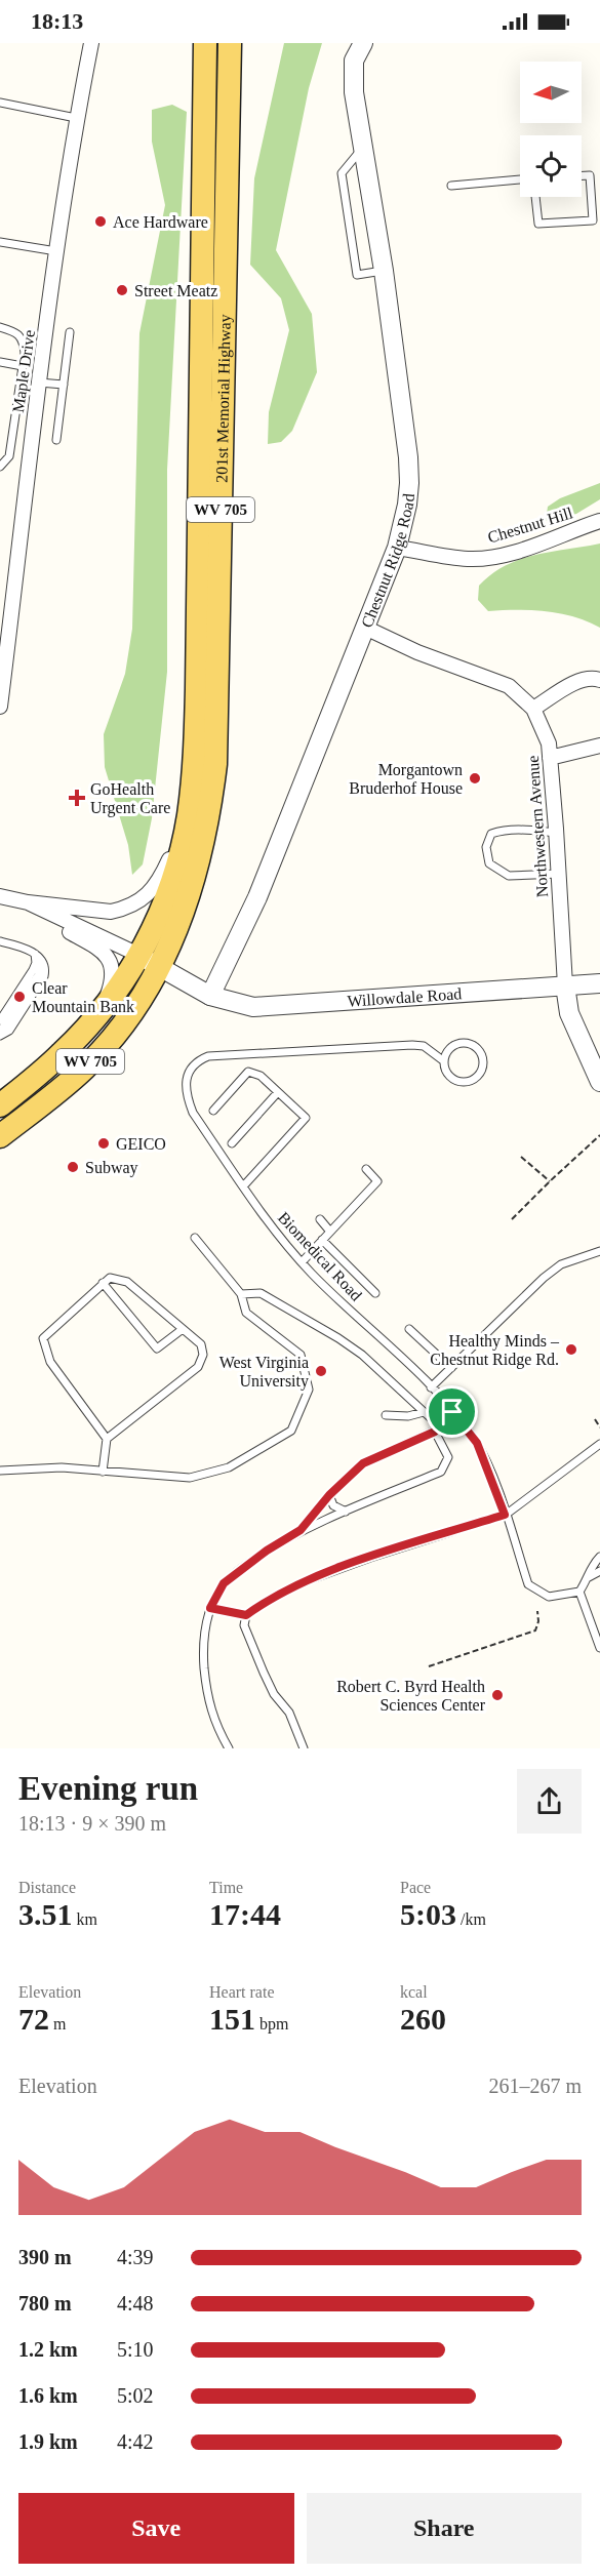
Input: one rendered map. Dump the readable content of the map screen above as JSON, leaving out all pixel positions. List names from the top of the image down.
{
  "streets": {
    "main road": ["201st Memorial Highway", "WV 705"],
    "street": [
      "Maple Drive",
      "Chestnut Hill",
      "Chestnut Ridge Road",
      "Northwestern Avenue",
      "Willowdale Road"
    ],
    "lane": ["Biomedical Road"]
  },
  "crossings": [
    ["201st Memorial Highway", "WV 705"],
    ["Chestnut Hill", "Chestnut Ridge Road"],
    ["Chestnut Ridge Road", "Northwestern Avenue"],
    ["Chestnut Ridge Road", "Willowdale Road"],
    ["Northwestern Avenue", "Willowdale Road"]
  ],
  "places": {
    "other": [
      "Ace Hardware",
      "Street Meatz",
      "Morgantown Bruderhof House",
      "Clear Mountain Bank",
      "GEICO",
      "Subway",
      "Healthy Minds – Chestnut Ridge Rd.",
      "West Virginia University",
      "Robert C. Byrd Health Sciences Center"
    ],
    "health": ["GoHealth Urgent Care"]
  },
  "north": "left",
  "page": {
    "status": "18:13",
    "heading": ["Evening run", "18:13 · 9 × 390 m"],
    "stats": [
      ["Distance", "3.51 km"],
      ["Time", "17:44"],
      ["Pace", "5:03 /km"],
      ["Elevation", "72 m"],
      ["Heart rate", "151 bpm"],
      ["kcal", "260"]
    ],
    "chart": ["Elevation", "261–267 m"],
    "list": [
      {
        "name": "390 m",
        "note": "4:39"
      },
      {
        "name": "780 m",
        "note": "4:48"
      },
      {
        "name": "1.2 km",
        "note": "5:10"
      },
      {
        "name": "1.6 km",
        "note": "5:02"
      },
      {
        "name": "1.9 km",
        "note": "4:42"
      }
    ],
    "buttons": ["Save", "Share"]
  }
}
